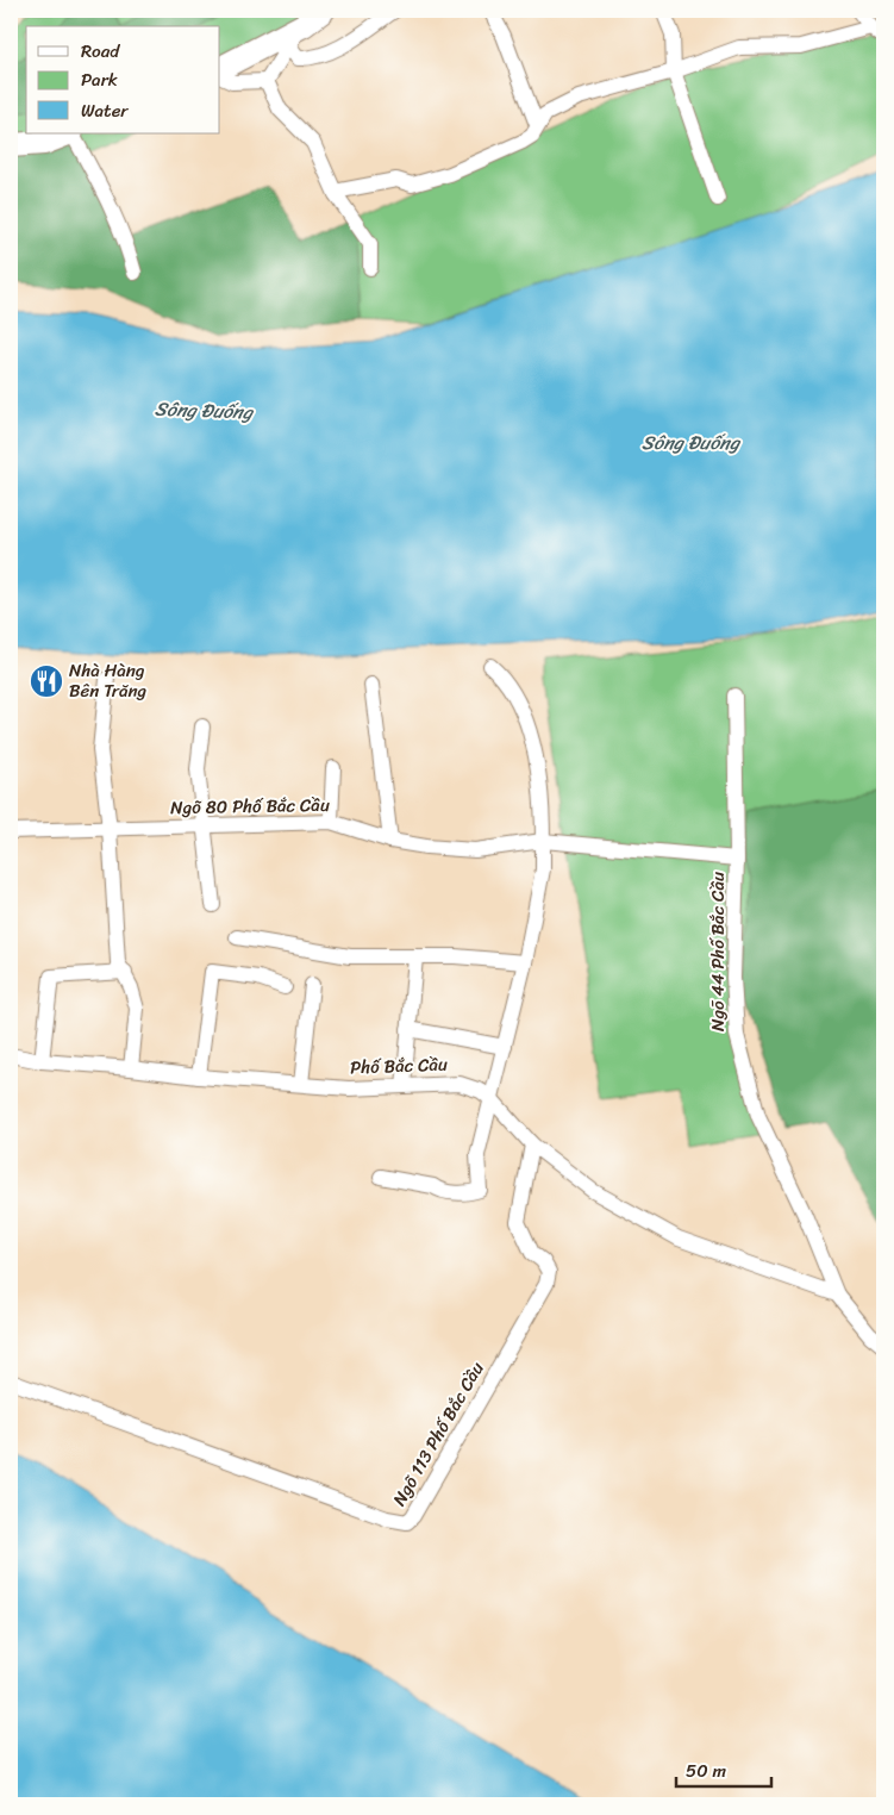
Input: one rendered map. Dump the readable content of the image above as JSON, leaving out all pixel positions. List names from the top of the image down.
{
  "streets": {
    "street": [
      "Ngõ 80 Phố Bắc Cầu",
      "Ngõ 44 Phố Bắc Cầu",
      "Phố Bắc Cầu",
      "Ngõ 113 Phố Bắc Cầu"
    ]
  },
  "crossings": [
    ["Ngõ 80 Phố Bắc Cầu", "Ngõ 44 Phố Bắc Cầu"],
    ["Ngõ 44 Phố Bắc Cầu", "Phố Bắc Cầu"],
    ["Phố Bắc Cầu", "Ngõ 113 Phố Bắc Cầu"]
  ],
  "water": ["Sông Đuống"],
  "places": {
    "restaurant": ["Nhà Hàng Bên Trăng"]
  },
  "legend": ["Road", "Park", "Water"],
  "scale_bar": "50 m"
}
